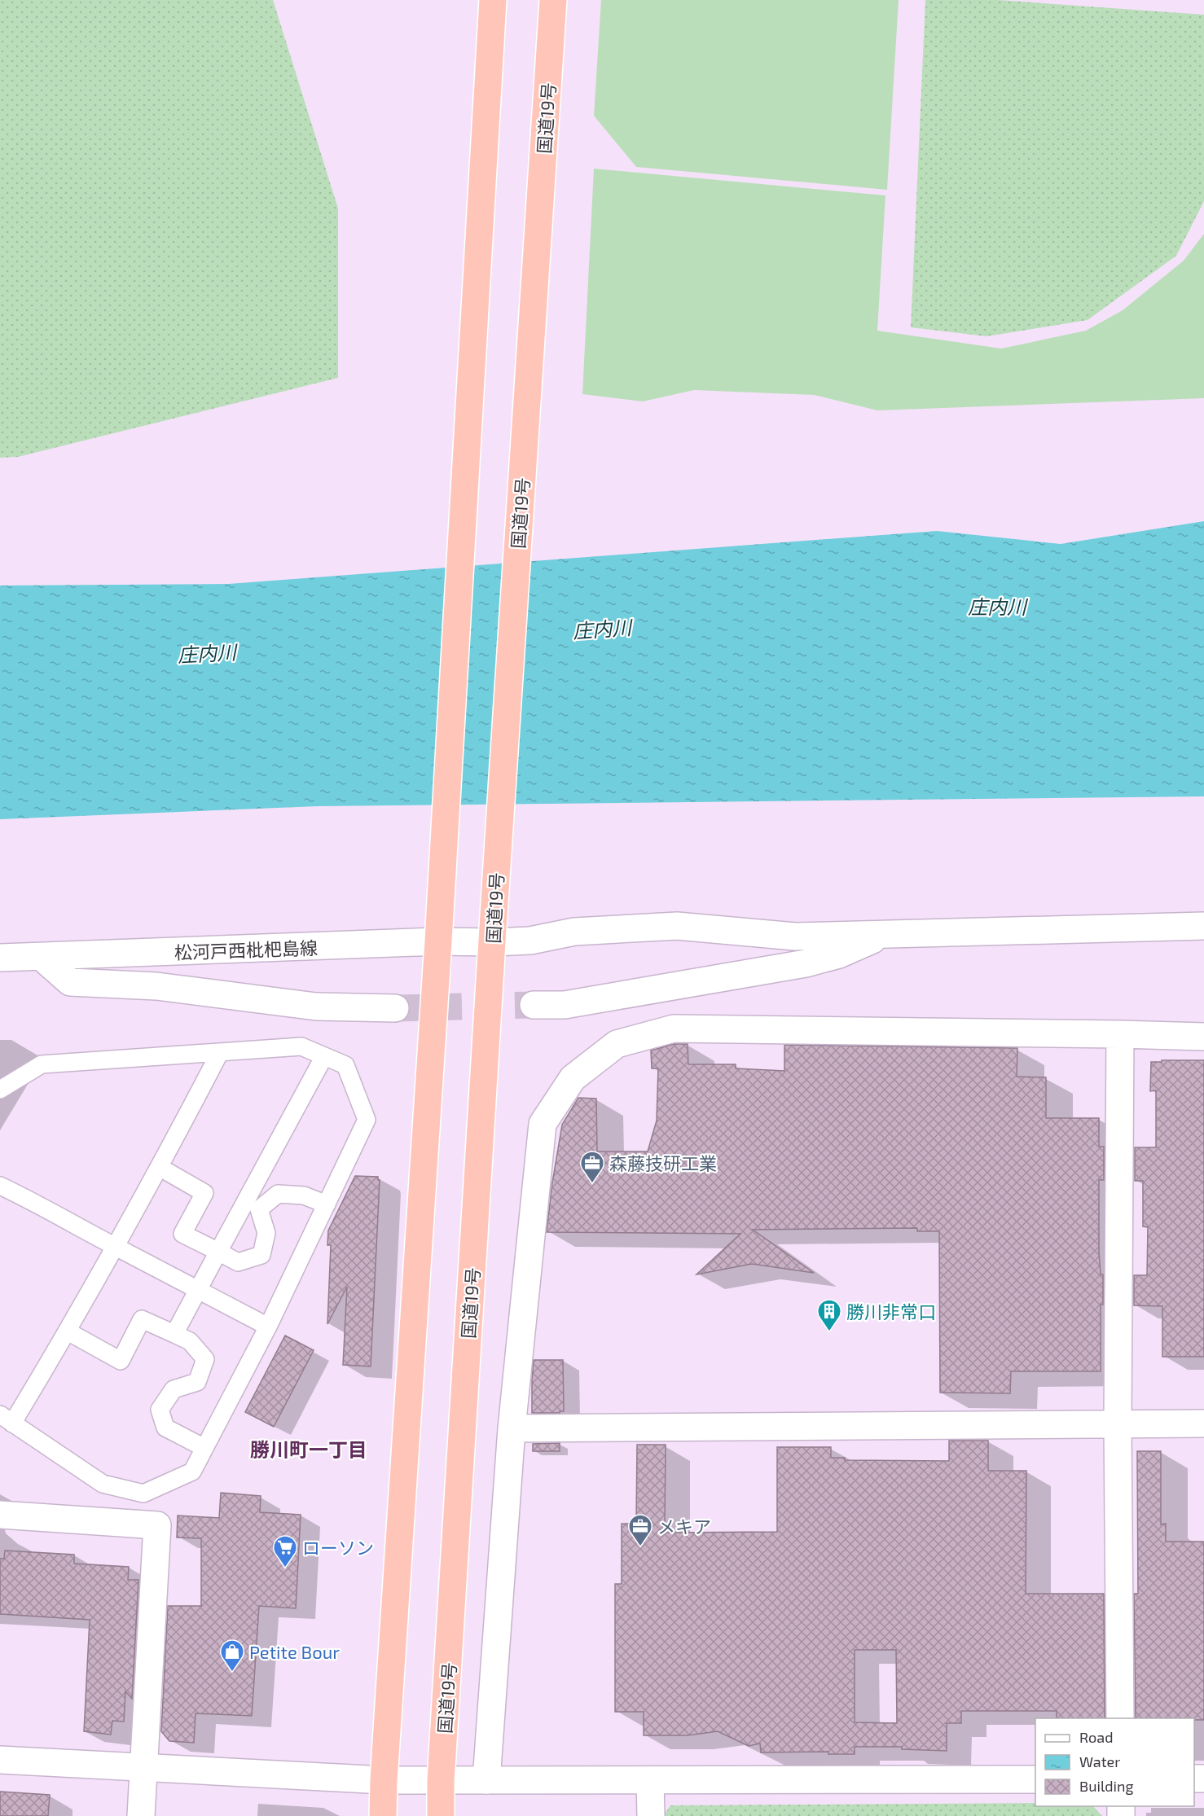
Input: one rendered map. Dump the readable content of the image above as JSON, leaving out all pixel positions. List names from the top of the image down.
{
  "streets": {
    "highway": ["国道19号"],
    "street": ["松河戸西枇杷島線"]
  },
  "crossings": [
    ["国道19号", "松河戸西枇杷島線"]
  ],
  "districts": ["勝川町一丁目"],
  "water": ["庄内川"],
  "places": {
    "office": ["森藤技研工業", "メキア"],
    "building": ["勝川非常口"],
    "supermarket": ["ローソン"],
    "shop": ["Petite Bour"]
  },
  "legend": ["Road", "Water", "Building"]
}
